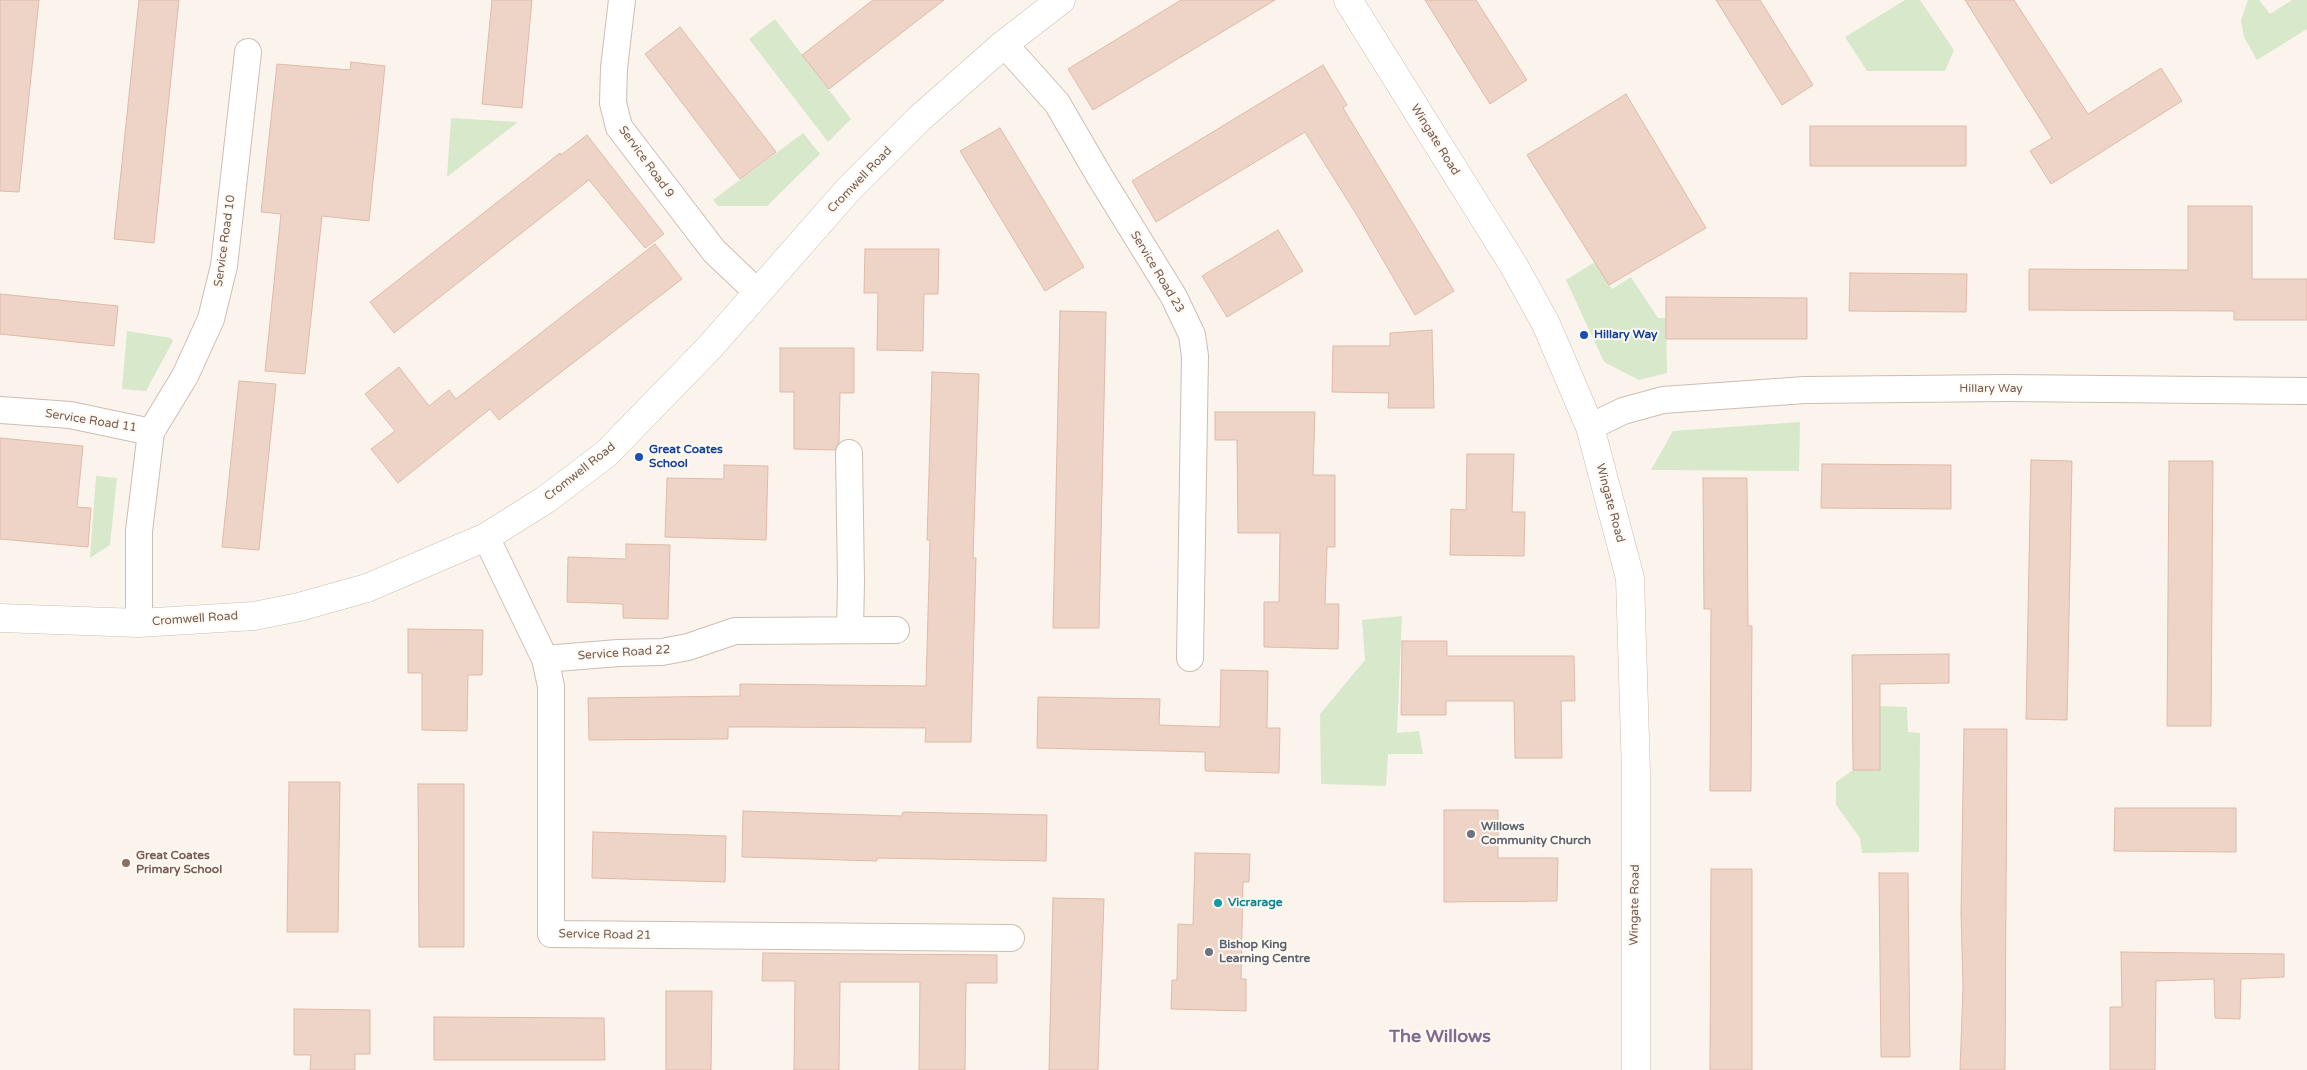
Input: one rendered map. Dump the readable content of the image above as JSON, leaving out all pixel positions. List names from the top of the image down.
{
  "streets": {
    "street": [
      "Wingate Road",
      "Service Road 9",
      "Cromwell Road",
      "Service Road 10",
      "Service Road 23",
      "Hillary Way",
      "Service Road 11",
      "Service Road 22",
      "Service Road 21"
    ]
  },
  "crossings": [
    ["Wingate Road", "Hillary Way"],
    ["Service Road 9", "Cromwell Road"],
    ["Cromwell Road", "Service Road 10"],
    ["Cromwell Road", "Service Road 23"],
    ["Cromwell Road", "Service Road 21"],
    ["Service Road 10", "Service Road 11"],
    ["Service Road 22", "Service Road 21"]
  ],
  "districts": ["The Willows"],
  "places": [
    "Hillary Way",
    "Great Coates School",
    "Willows Community Church",
    "Great Coates Primary School",
    "Vicrarage",
    "Bishop King Learning Centre"
  ]
}
